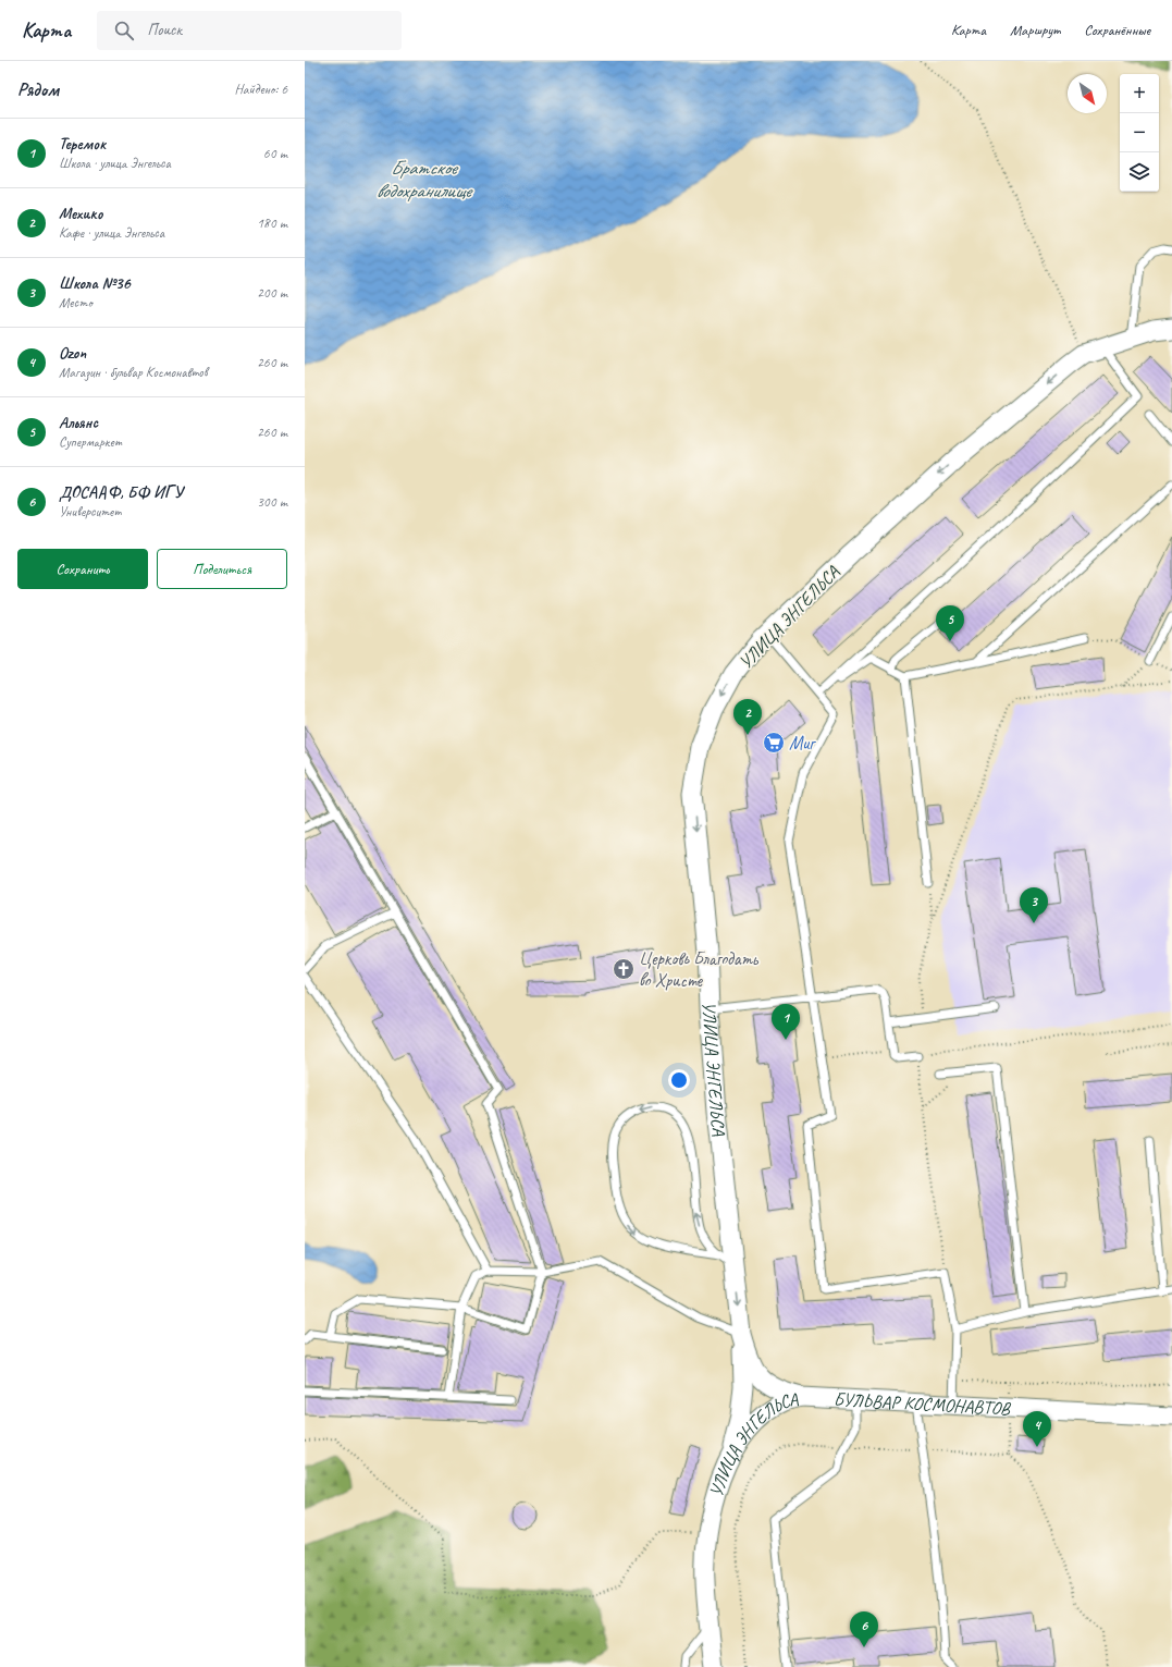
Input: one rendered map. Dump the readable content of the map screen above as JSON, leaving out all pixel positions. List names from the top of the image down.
{
  "streets": {
    "street": ["УЛИЦА ЭНГЕЛЬСА", "БУЛЬВАР КОСМОНАВТОВ"]
  },
  "crossings": [
    ["УЛИЦА ЭНГЕЛЬСА", "БУЛЬВАР КОСМОНАВТОВ"]
  ],
  "one_way": ["УЛИЦА ЭНГЕЛЬСА"],
  "water": ["Братское водохранилище"],
  "places": {
    "supermarket": ["Миг"],
    "church": ["Церковь Благодать во Христе"]
  },
  "north": "bottom right",
  "page": {
    "header": "Карта",
    "search": "Поиск",
    "nav": ["Карта", "Маршрут", "Сохранённые"],
    "heading": ["Рядом", "Найдено: 6"],
    "map_buttons": ["+", "−"],
    "list": [
      {
        "mark": "1",
        "name": "Теремок",
        "note": "Школа · улица Энгельса",
        "value": "60 m"
      },
      {
        "mark": "2",
        "name": "Мехико",
        "note": "Кафе · улица Энгельса",
        "value": "180 m"
      },
      {
        "mark": "3",
        "name": "Школа №36",
        "note": "Место",
        "value": "200 m"
      },
      {
        "mark": "4",
        "name": "Ozon",
        "note": "Магазин · бульвар Космонавтов",
        "value": "260 m"
      },
      {
        "mark": "5",
        "name": "Альянс",
        "note": "Супермаркет",
        "value": "260 m"
      },
      {
        "mark": "6",
        "name": "ДОСААФ, БФ ИГУ",
        "note": "Университет",
        "value": "300 m"
      }
    ],
    "buttons": ["Сохранить", "Поделиться"],
    "pins": [
      "5",
      "2",
      "3",
      "1",
      "4",
      "6"
    ]
  }
}
